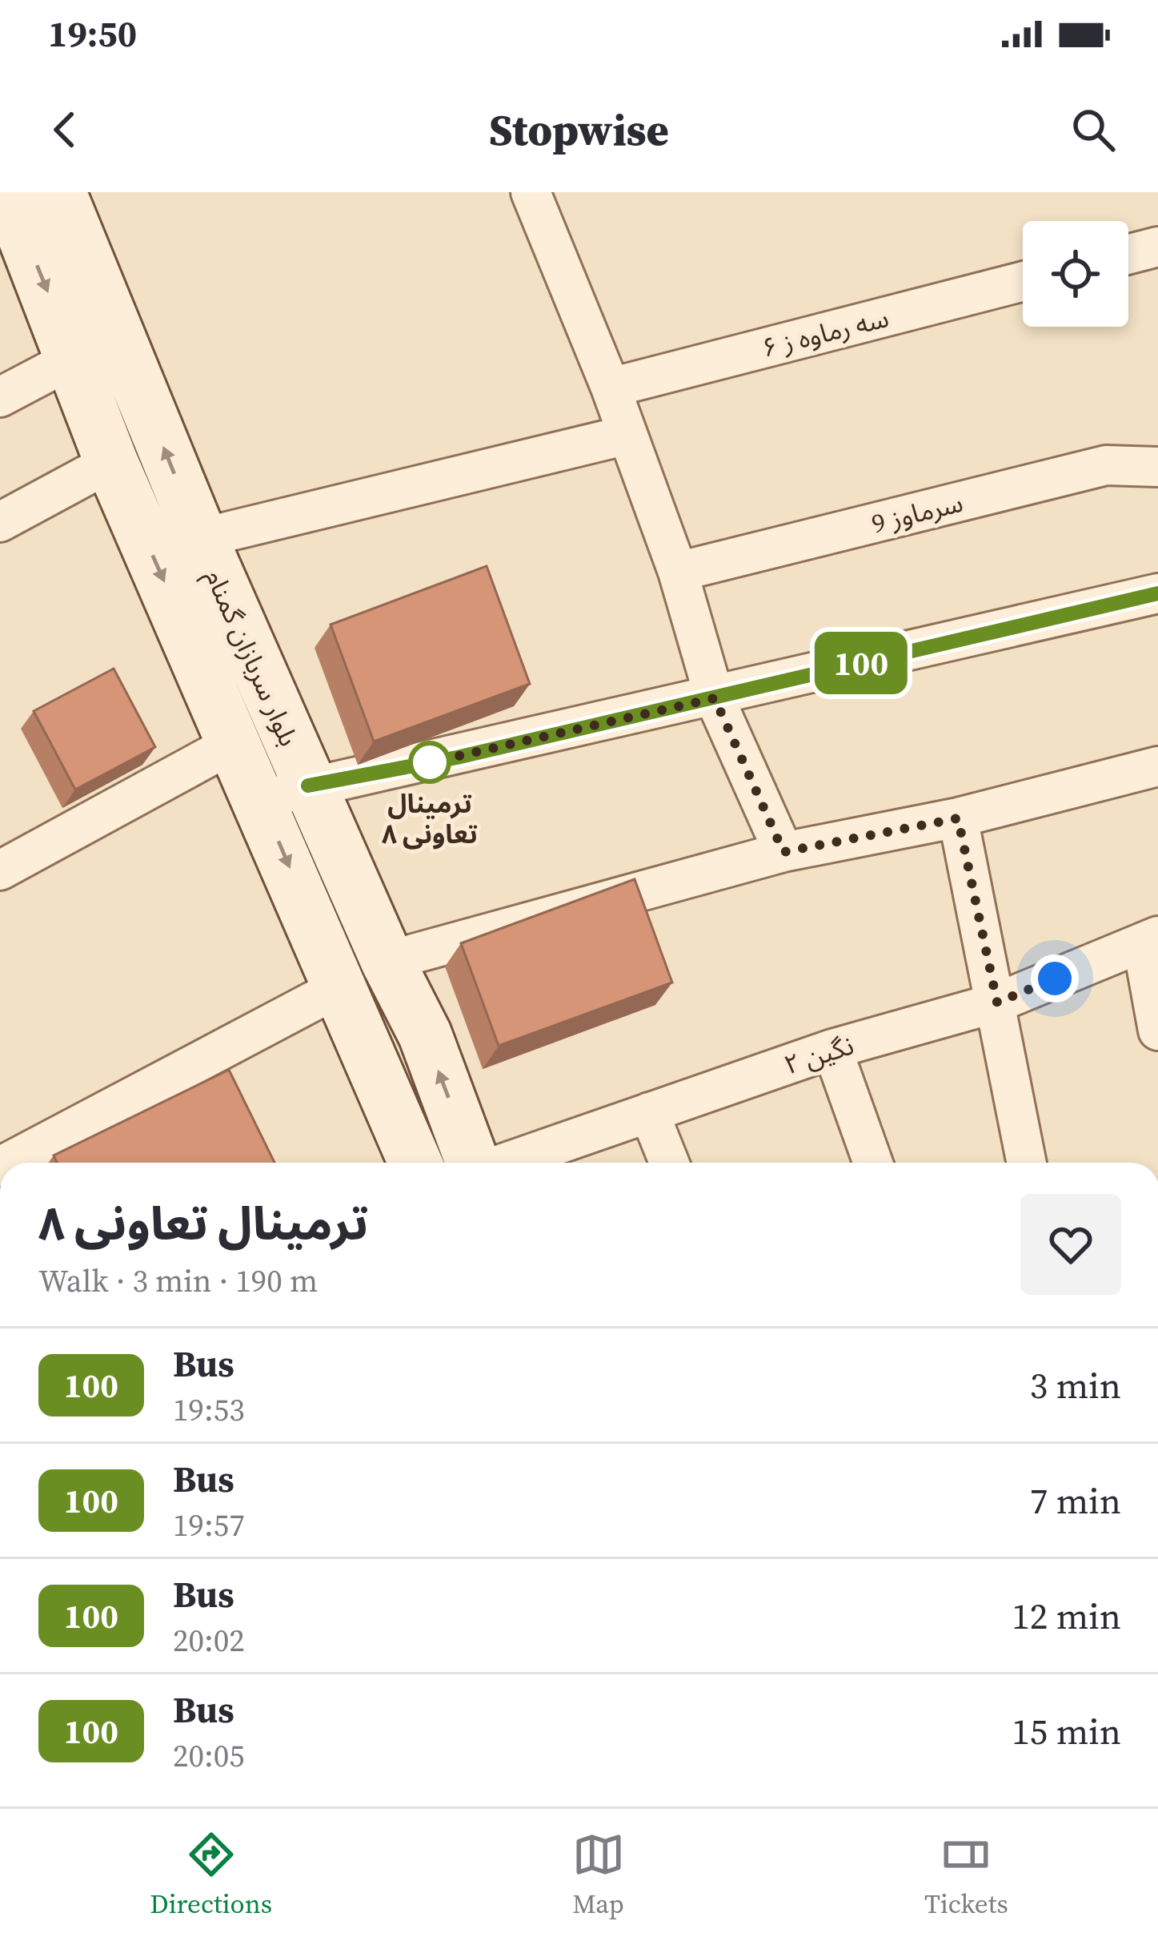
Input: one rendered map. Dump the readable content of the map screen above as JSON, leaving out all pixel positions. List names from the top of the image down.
{
  "streets": {
    "main road": ["بلوار سربازان گمنام"],
    "street": ["سه رماوه ز ۶", "سرماوز 9", "نگین ۲"]
  },
  "places": ["ترمینال تعاونی ۸"],
  "lines": ["bus line 100"],
  "page": {
    "status": "19:50",
    "header": "Stopwise",
    "on_map": "100",
    "heading": ["ترمینال تعاونی ۸", "Walk · 3 min · 190 m"],
    "list": [
      {
        "mark": "100",
        "name": "Bus",
        "note": "19:53",
        "value": "3 min"
      },
      {
        "mark": "100",
        "name": "Bus",
        "note": "19:57",
        "value": "7 min"
      },
      {
        "mark": "100",
        "name": "Bus",
        "note": "20:02",
        "value": "12 min"
      },
      {
        "mark": "100",
        "name": "Bus",
        "note": "20:05",
        "value": "15 min"
      }
    ],
    "tabs": ["Directions", "Map", "Tickets"]
  }
}
